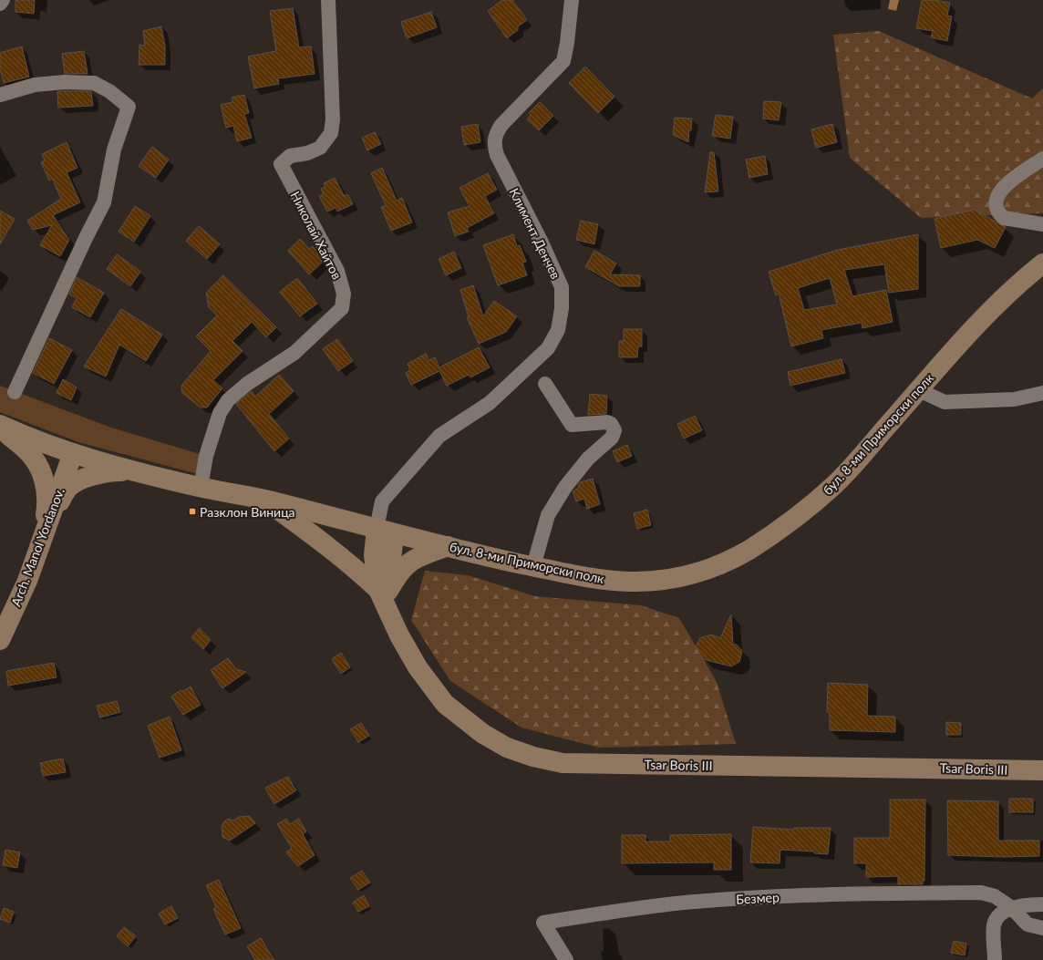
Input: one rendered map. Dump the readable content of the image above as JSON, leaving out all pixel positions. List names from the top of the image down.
{
  "streets": {
    "street": [
      "Климент Денчев",
      "Николай Хайтов",
      "бул. 8-ми Приморски полк",
      "Arch. Manol Yordanov.",
      "Tsar Boris III",
      "Безмер"
    ]
  },
  "crossings": [
    ["Климент Денчев", "бул. 8-ми Приморски полк"],
    ["Климент Денчев", "Tsar Boris III"],
    ["Николай Хайтов", "бул. 8-ми Приморски полк"],
    ["бул. 8-ми Приморски полк", "Arch. Manol Yordanov."],
    ["бул. 8-ми Приморски полк", "Tsar Boris III"]
  ],
  "places": {
    "transit": ["Разклон Виница"]
  }
}
